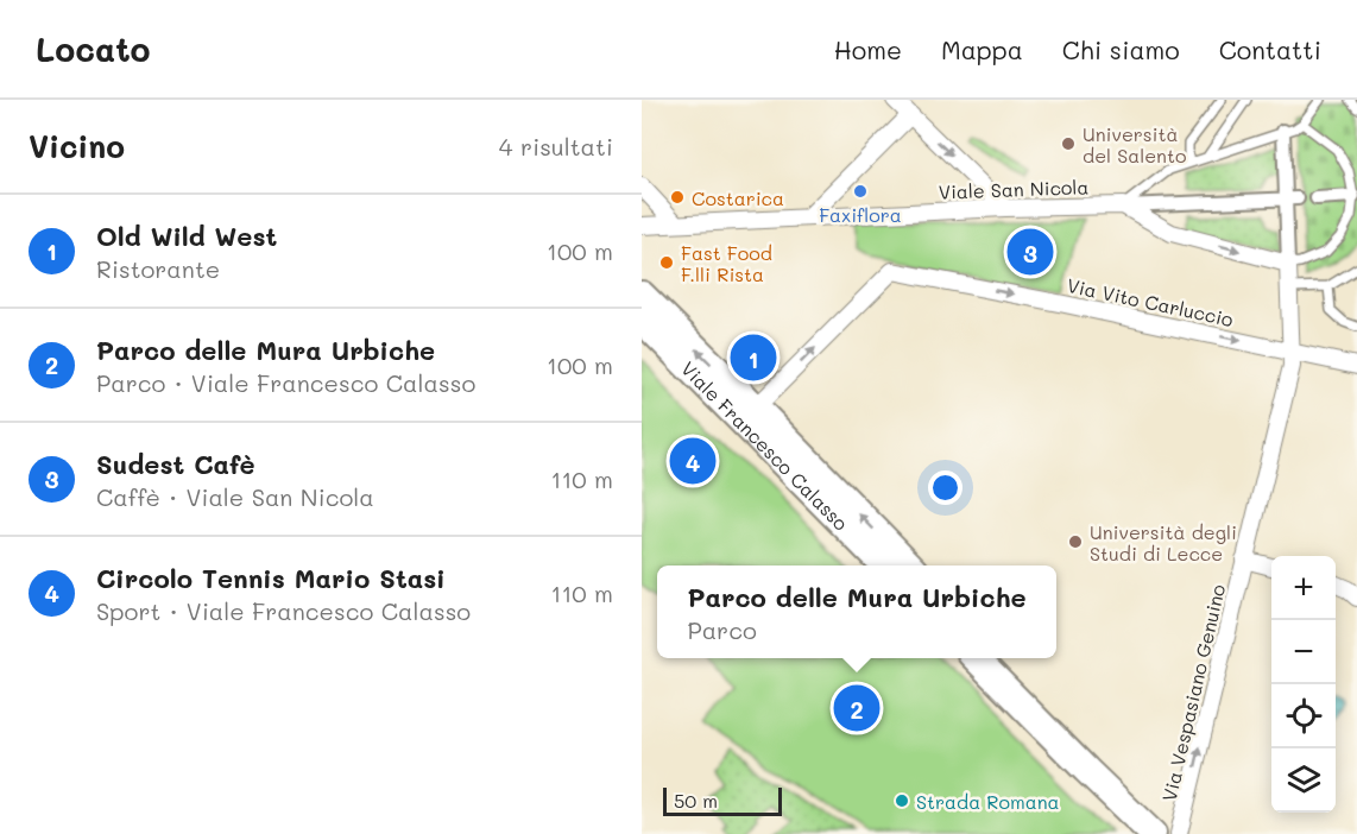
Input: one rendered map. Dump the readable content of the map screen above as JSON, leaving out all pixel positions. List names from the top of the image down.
{
  "streets": {
    "main road": ["Viale Francesco Calasso"],
    "street": ["Viale San Nicola", "Via Vito Carluccio", "Via Vespasiano Genuino"]
  },
  "crossings": [
    ["Via Vito Carluccio", "Viale Francesco Calasso"],
    ["Via Vito Carluccio", "Via Vespasiano Genuino"]
  ],
  "one_way": ["Via Vito Carluccio", "Via Vespasiano Genuino"],
  "places": [
    "Università del Salento",
    "Faxiflora",
    "Costarica",
    "Fast Food F.lli Rista",
    "Università degli Studi di Lecce",
    "Strada Romana"
  ],
  "scale_bar": "50 m",
  "page": {
    "header": "Locato",
    "nav": [
      "Home",
      "Mappa",
      "Chi siamo",
      "Contatti"
    ],
    "heading": ["Vicino", "4 risultati"],
    "list": [
      {
        "mark": "1",
        "name": "Old Wild West",
        "note": "Ristorante",
        "value": "100 m"
      },
      {
        "mark": "2",
        "name": "Parco delle Mura Urbiche",
        "note": "Parco · Viale Francesco Calasso",
        "value": "100 m"
      },
      {
        "mark": "3",
        "name": "Sudest Cafè",
        "note": "Caffè · Viale San Nicola",
        "value": "110 m"
      },
      {
        "mark": "4",
        "name": "Circolo Tennis Mario Stasi",
        "note": "Sport · Viale Francesco Calasso",
        "value": "110 m"
      }
    ],
    "pins": [
      "3",
      "1",
      "4",
      "2"
    ],
    "map_buttons": ["+", "−"],
    "popup": ["Parco delle Mura Urbiche", "Parco"],
    "scale": "50 m"
  }
}
